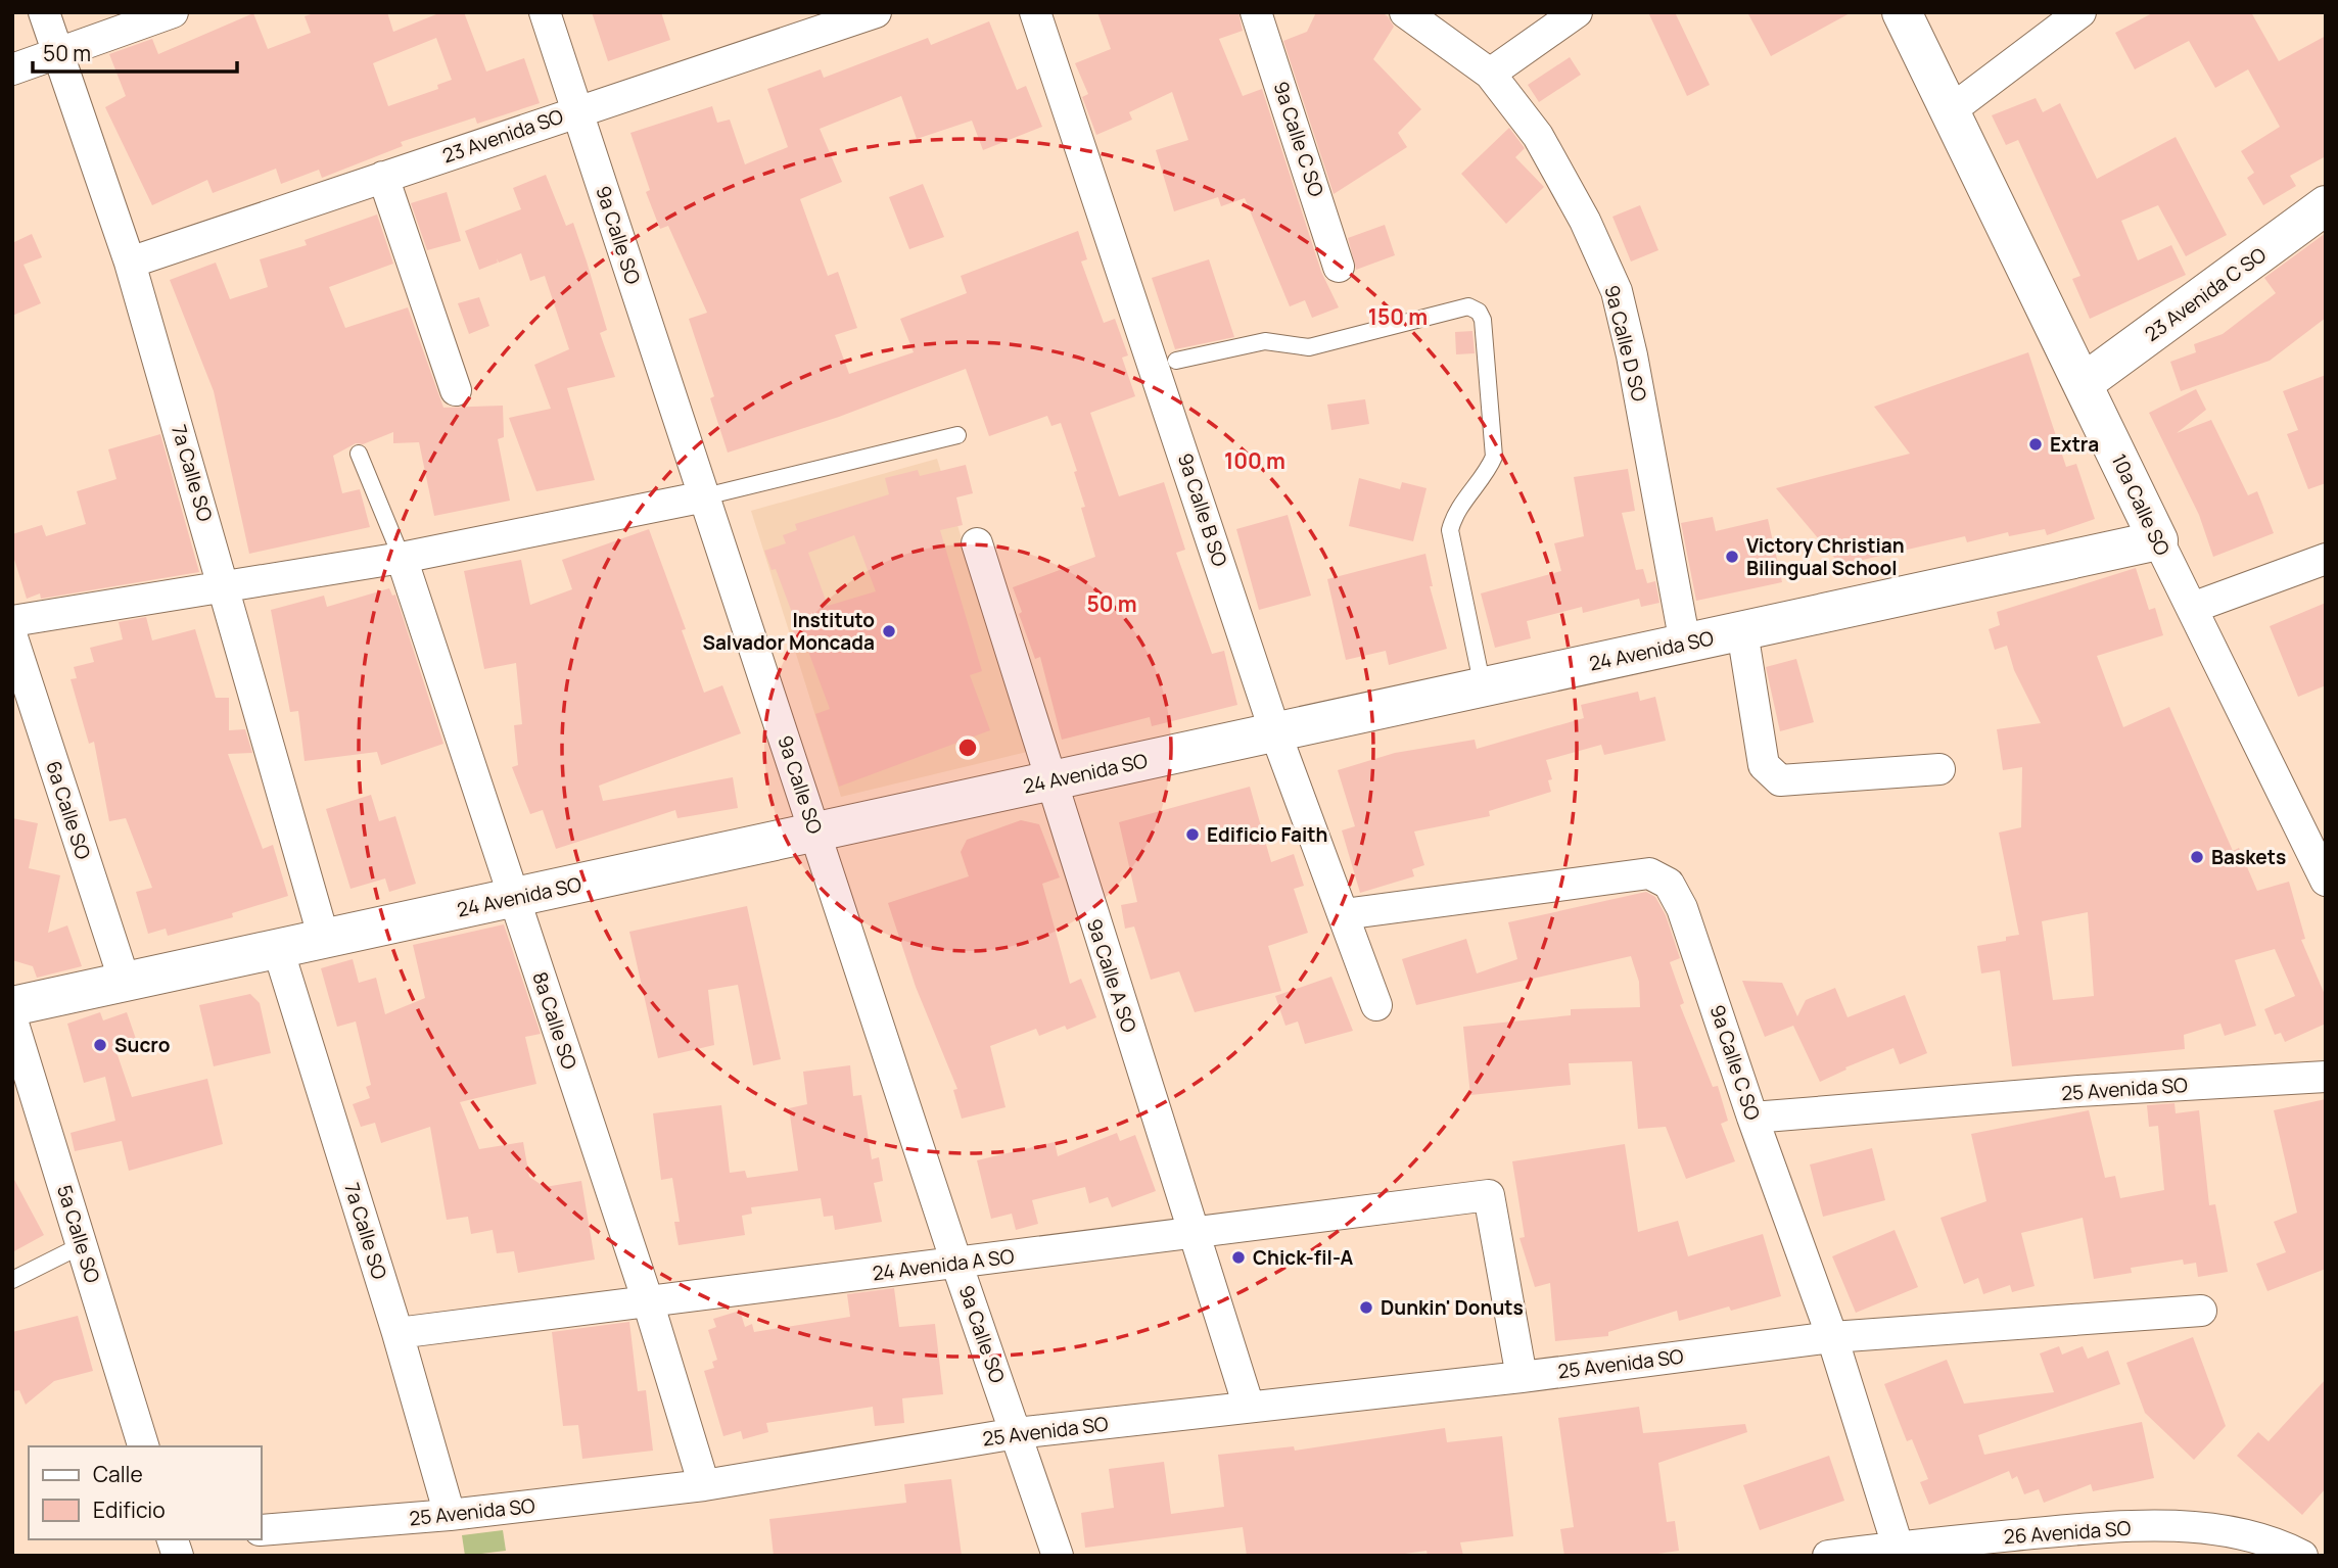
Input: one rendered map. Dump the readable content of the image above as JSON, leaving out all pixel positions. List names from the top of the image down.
{
  "streets": {
    "street": [
      "23 Avenida SO",
      "9a Calle C SO",
      "9a Calle SO",
      "23 Avenida C SO",
      "9a Calle D SO",
      "7a Calle SO",
      "10a Calle SO",
      "9a Calle B SO",
      "24 Avenida SO",
      "6a Calle SO",
      "9a Calle A SO",
      "8a Calle SO",
      "25 Avenida SO",
      "5a Calle SO",
      "24 Avenida A SO",
      "26 Avenida SO"
    ]
  },
  "crossings": [
    ["23 Avenida SO", "9a Calle SO"],
    ["23 Avenida SO", "7a Calle SO"],
    ["9a Calle C SO", "9a Calle B SO"],
    ["9a Calle C SO", "25 Avenida SO"],
    ["9a Calle C SO", "26 Avenida SO"],
    ["9a Calle SO", "24 Avenida SO"],
    ["9a Calle SO", "25 Avenida SO"],
    ["9a Calle SO", "24 Avenida A SO"],
    ["23 Avenida C SO", "10a Calle SO"],
    ["9a Calle D SO", "24 Avenida SO"],
    ["7a Calle SO", "24 Avenida SO"],
    ["7a Calle SO", "25 Avenida SO"],
    ["7a Calle SO", "24 Avenida A SO"],
    ["10a Calle SO", "24 Avenida SO"],
    ["9a Calle B SO", "24 Avenida SO"],
    ["24 Avenida SO", "6a Calle SO"],
    ["24 Avenida SO", "9a Calle A SO"],
    ["24 Avenida SO", "8a Calle SO"],
    ["9a Calle A SO", "25 Avenida SO"],
    ["9a Calle A SO", "24 Avenida A SO"],
    ["8a Calle SO", "25 Avenida SO"],
    ["8a Calle SO", "24 Avenida A SO"],
    ["25 Avenida SO", "24 Avenida A SO"]
  ],
  "places": [
    "Extra",
    "Victory Christian Bilingual School",
    "Instituto Salvador Moncada",
    "Edificio Faith",
    "Baskets",
    "Sucro",
    "Chick-fil-A",
    "Dunkin' Donuts"
  ],
  "legend": ["Calle", "Edificio"],
  "scale_bar": "50 m",
  "rings": ["150 m", "100 m", "50 m"]
}
